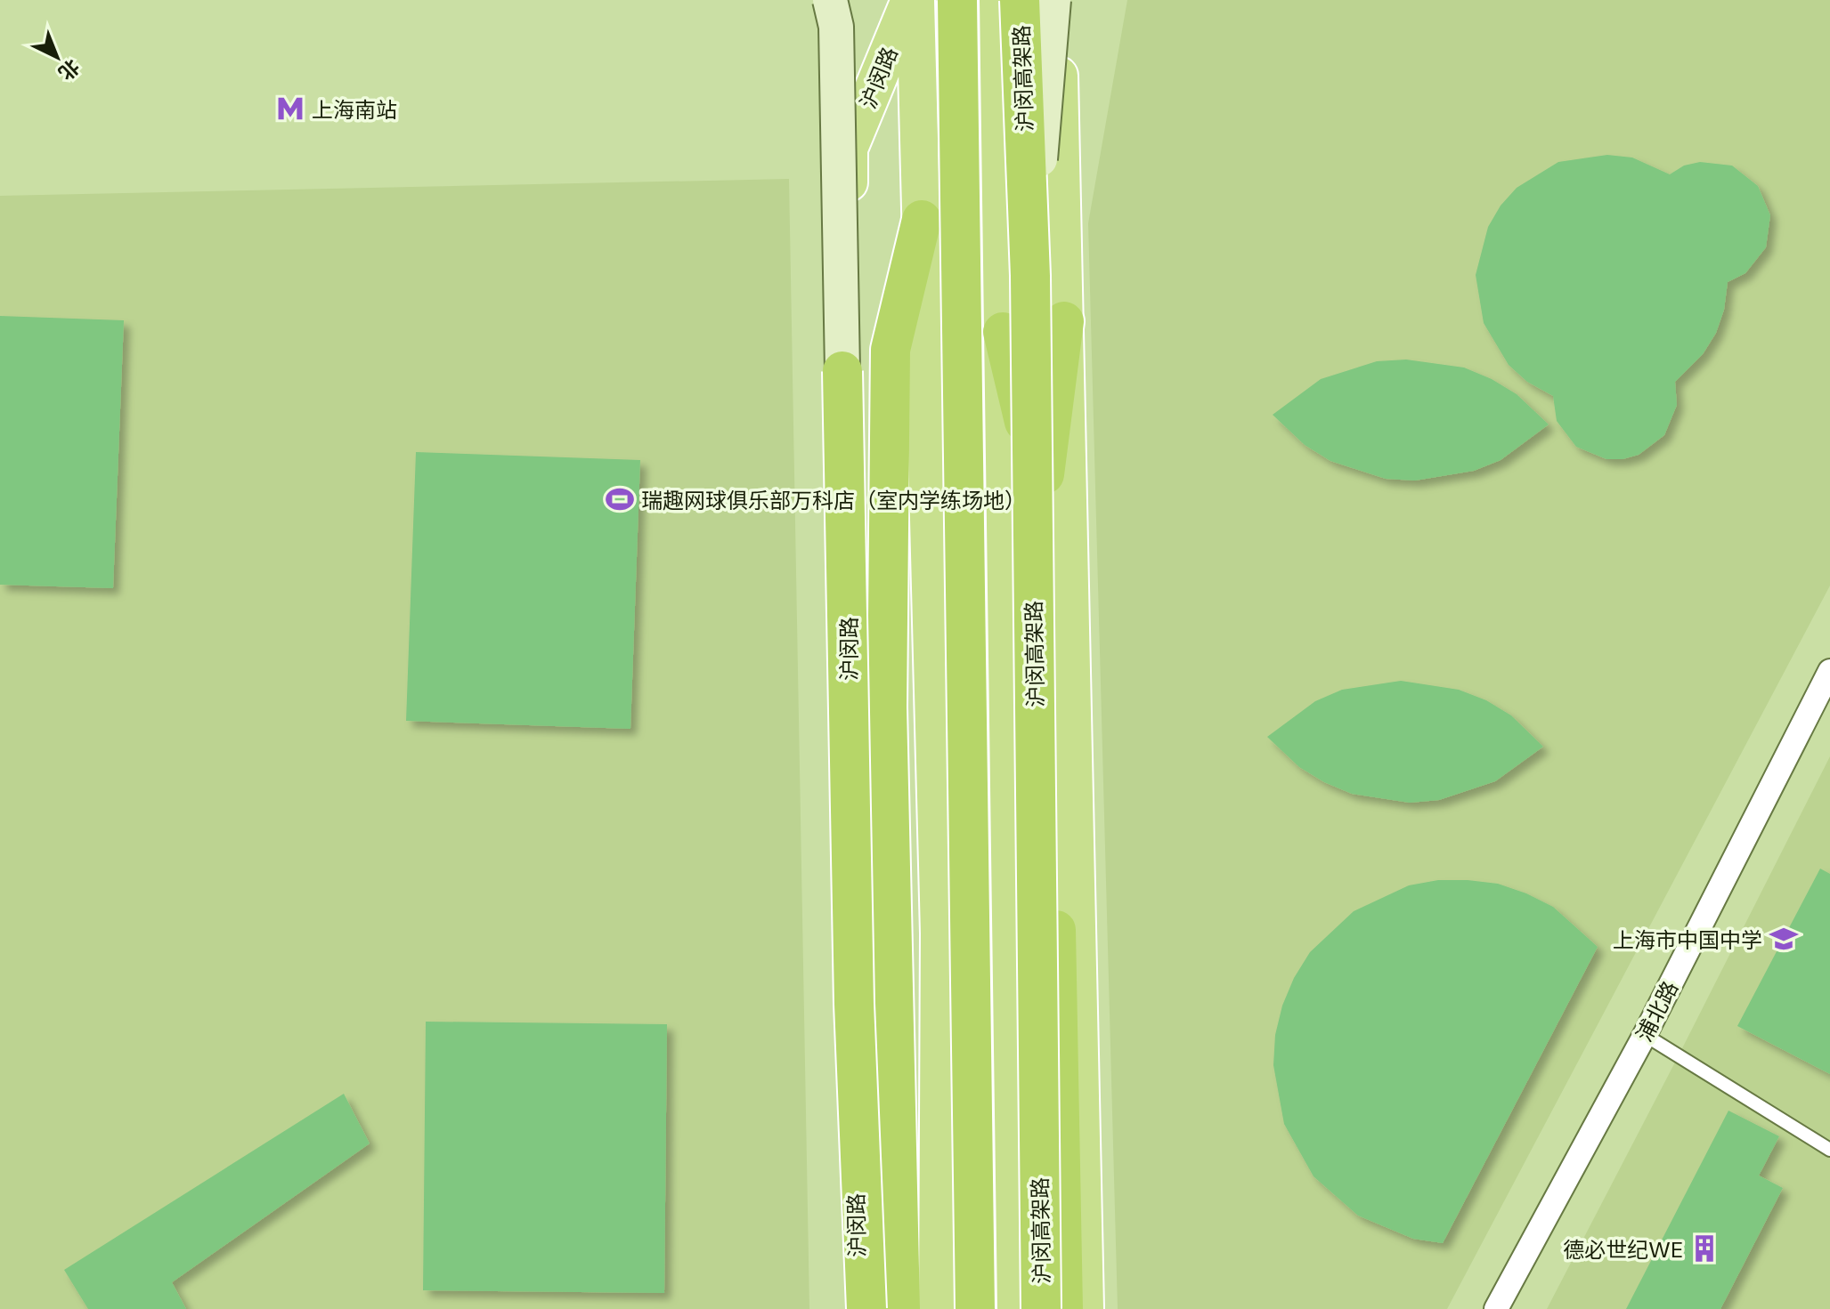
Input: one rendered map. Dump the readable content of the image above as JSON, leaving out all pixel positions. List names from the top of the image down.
{
  "streets": {
    "highway": ["沪闵高架路"],
    "main road": ["沪闵路"],
    "street": ["浦北路"]
  },
  "places": {
    "metro station": ["上海南站"],
    "sports": ["瑞趣网球俱乐部万科店（室内学练场地）"],
    "school or university": ["上海市中国中学"],
    "building": ["德必世纪WE"]
  },
  "north": "bottom right"
}
